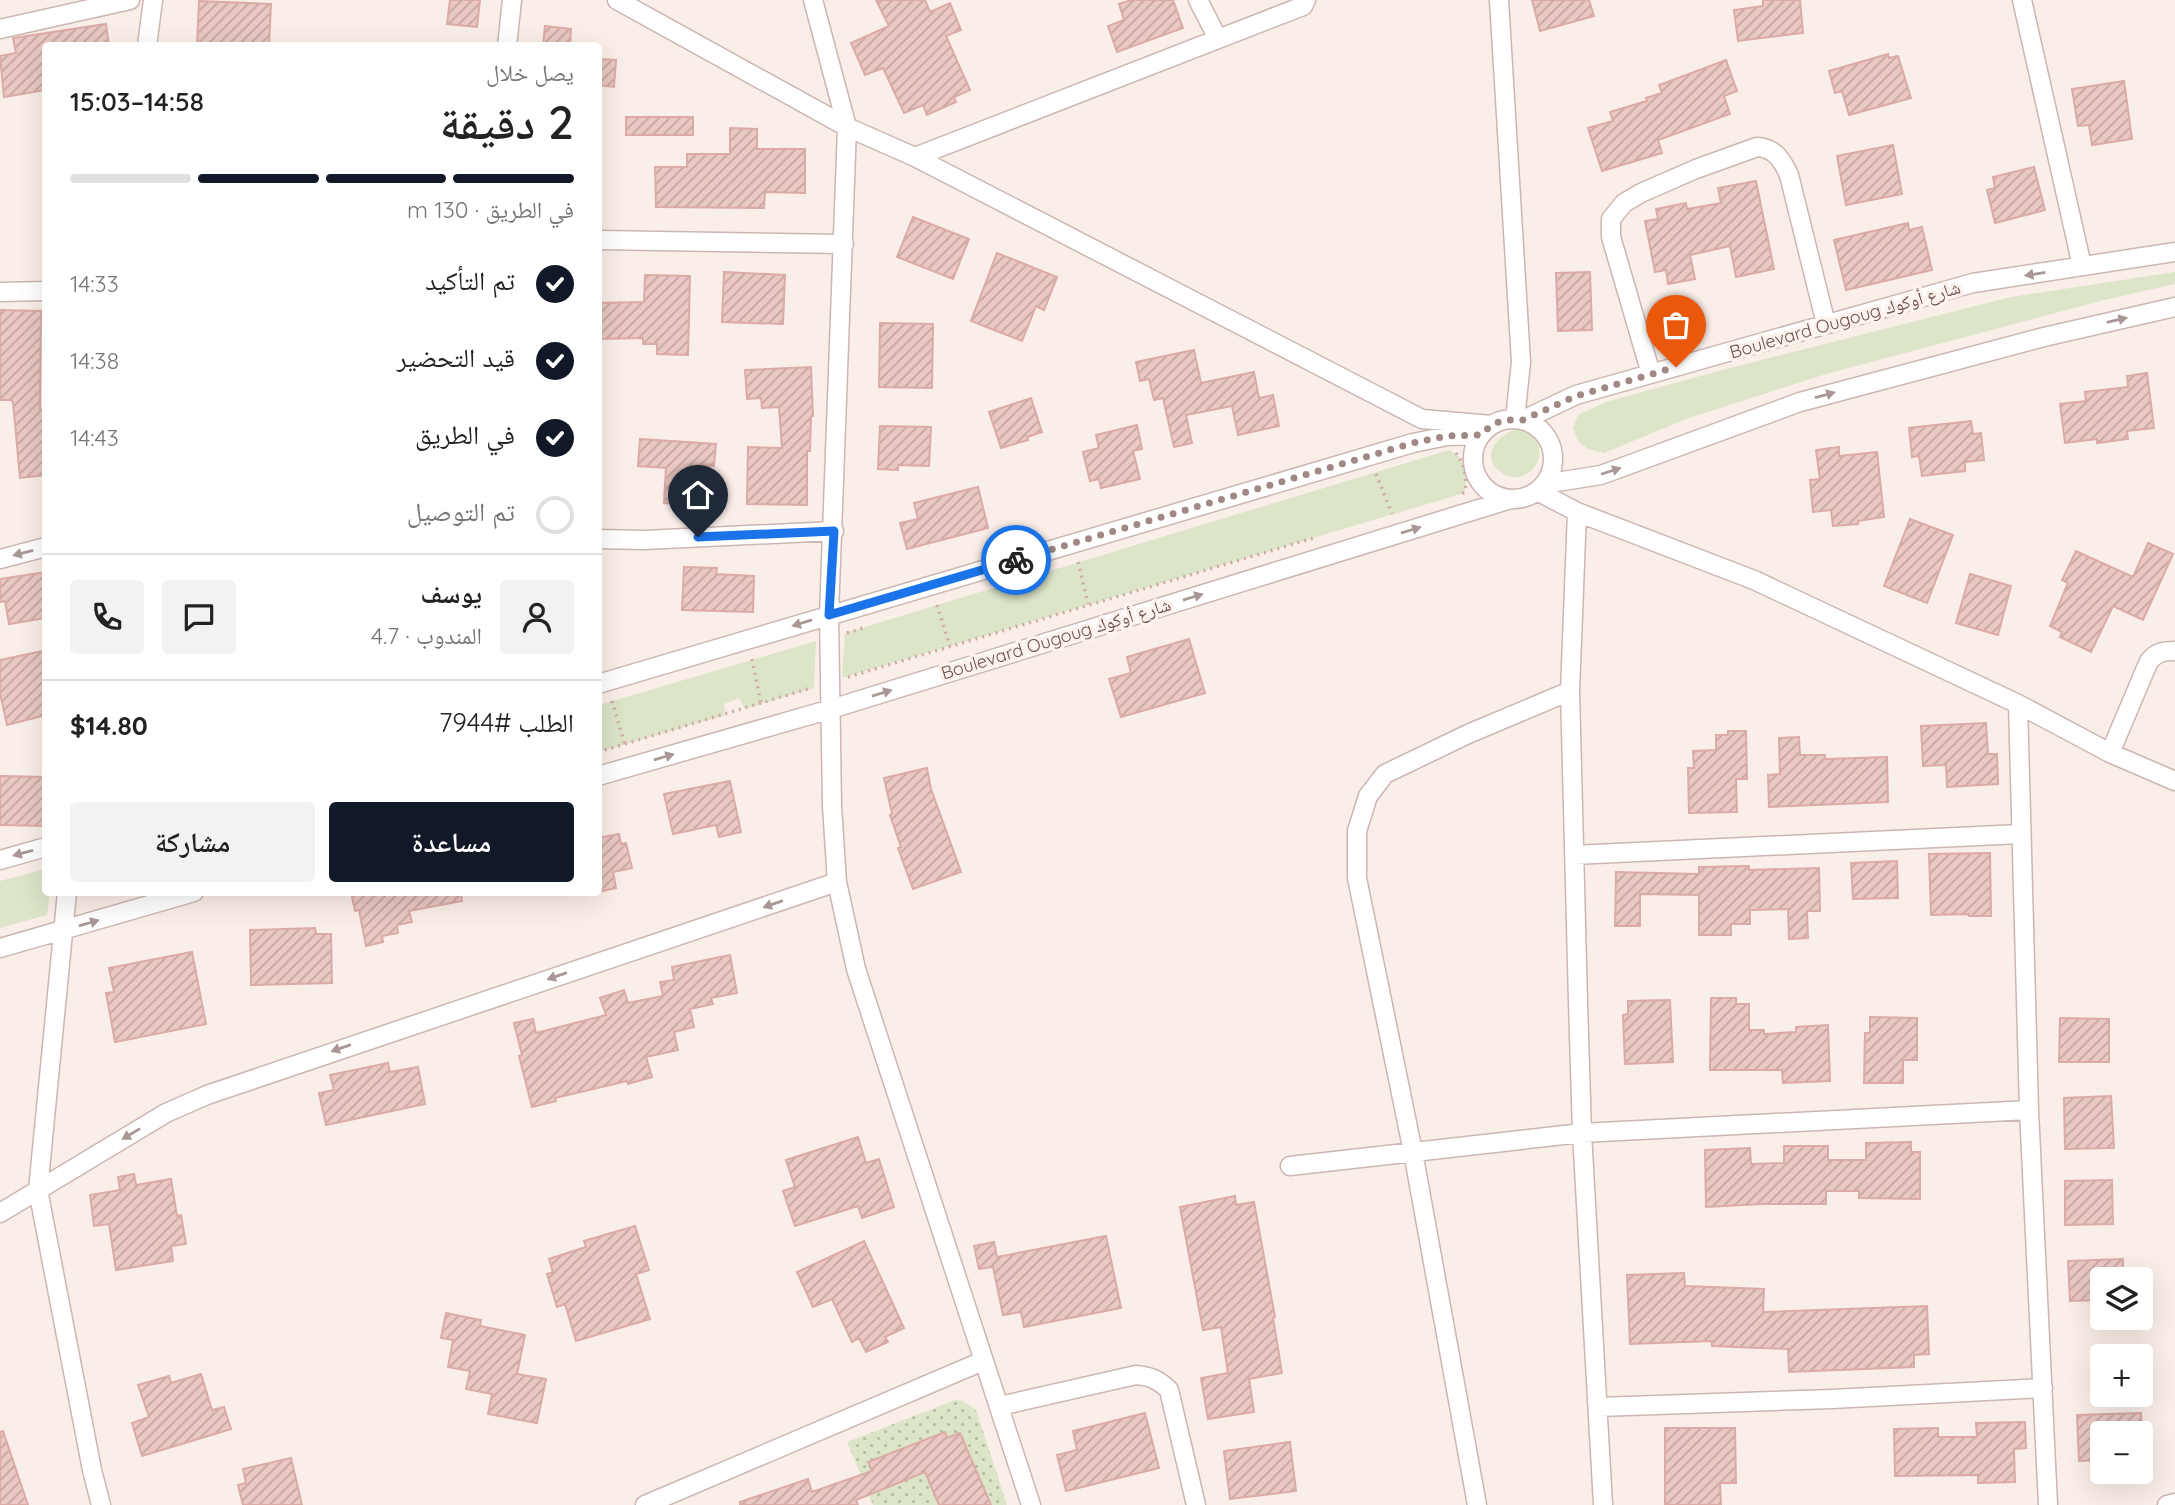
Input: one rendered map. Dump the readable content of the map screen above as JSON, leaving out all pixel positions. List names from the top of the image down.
{
  "streets": {
    "street": ["Boulevard Ougoug شارع أوكوك"]
  },
  "page": {
    "heading": ["2 دقيقة", "يصل خلال", "14:58–15:03"],
    "panel": [
      "يوسف",
      "المندوب · 4.7",
      "الطلب #7944",
      "$14.80"
    ],
    "bar": "في الطريق · 130 m",
    "list": [
      ["تم التأكيد", "14:33"],
      ["قيد التحضير", "14:38"],
      ["في الطريق", "14:43"],
      "تم التوصيل"
    ],
    "buttons": ["مساعدة", "مشاركة"],
    "map_buttons": ["+", "−"]
  }
}
